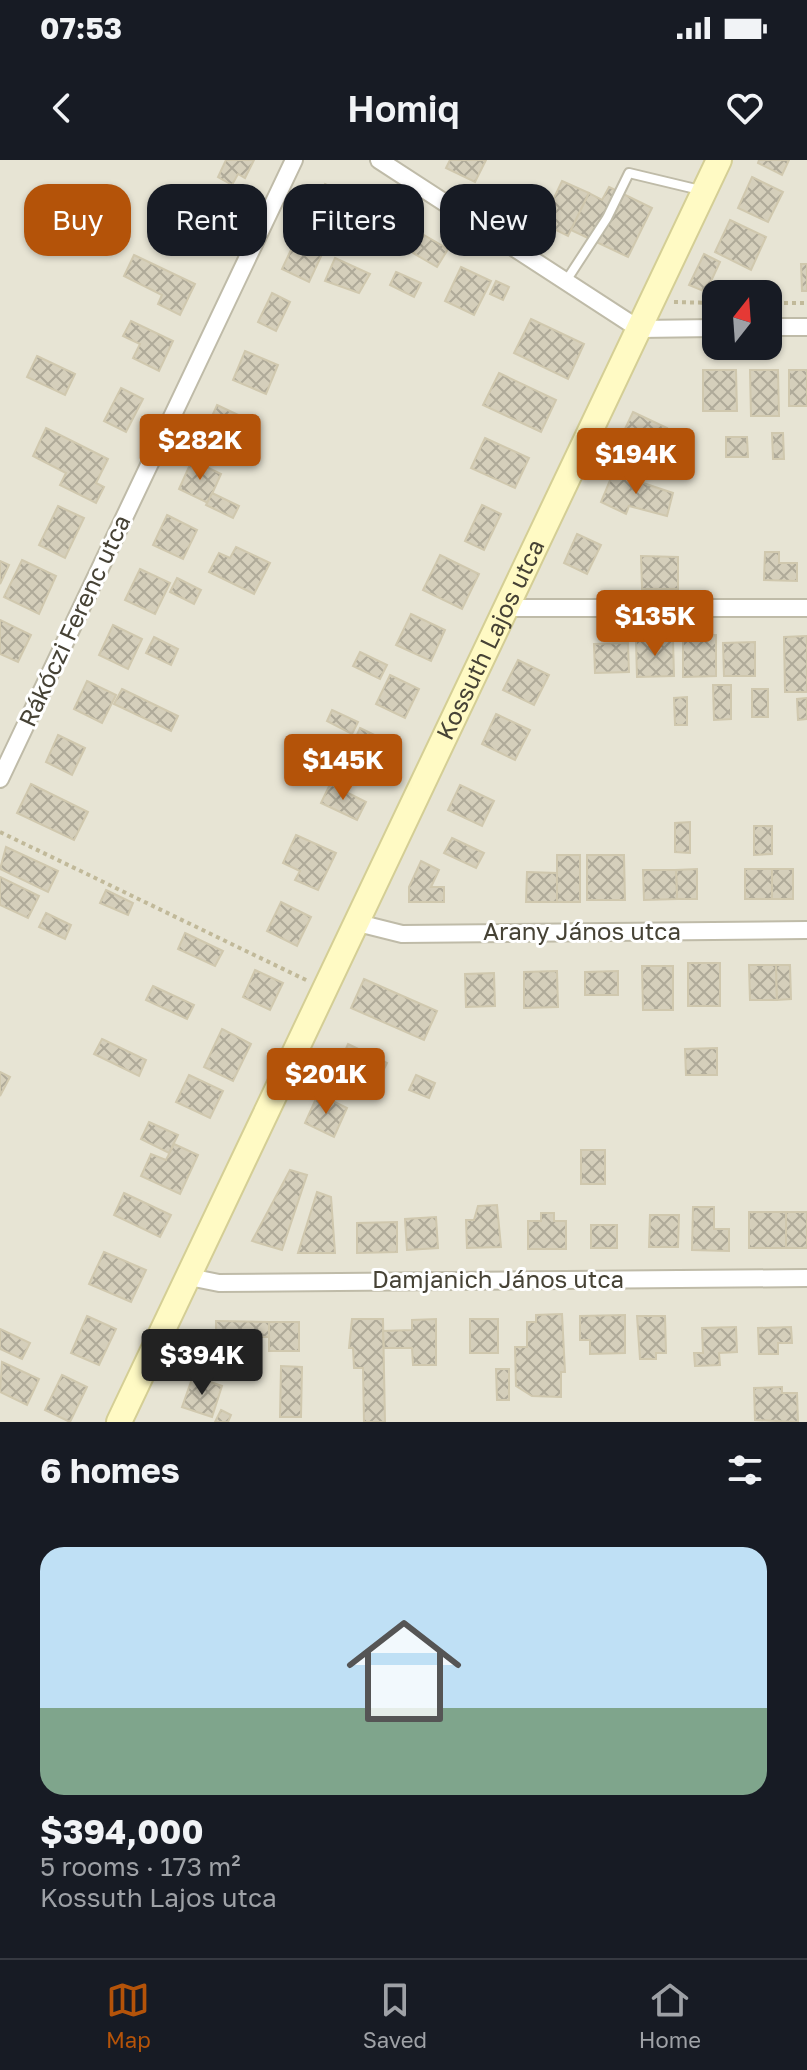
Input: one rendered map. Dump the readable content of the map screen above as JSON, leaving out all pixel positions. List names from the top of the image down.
{
  "streets": {
    "main road": ["Kossuth Lajos utca"],
    "street": ["Rákóczi Ferenc utca", "Arany János utca", "Damjanich János utca"]
  },
  "crossings": [
    ["Kossuth Lajos utca", "Arany János utca"],
    ["Kossuth Lajos utca", "Damjanich János utca"]
  ],
  "north": "top",
  "page": {
    "status": "07:53",
    "header": "Homiq",
    "chip": [
      "Buy",
      "Rent",
      "Filters",
      "New"
    ],
    "price": [
      "$282K",
      "$194K",
      "$135K",
      "$145K",
      "$201K",
      "$394K"
    ],
    "heading": "6 homes",
    "list": [
      {
        "name": "$394,000",
        "note": "5 rooms · 173 m² · Kossuth Lajos utca"
      }
    ],
    "tabs": ["Map", "Saved", "Home"]
  }
}
